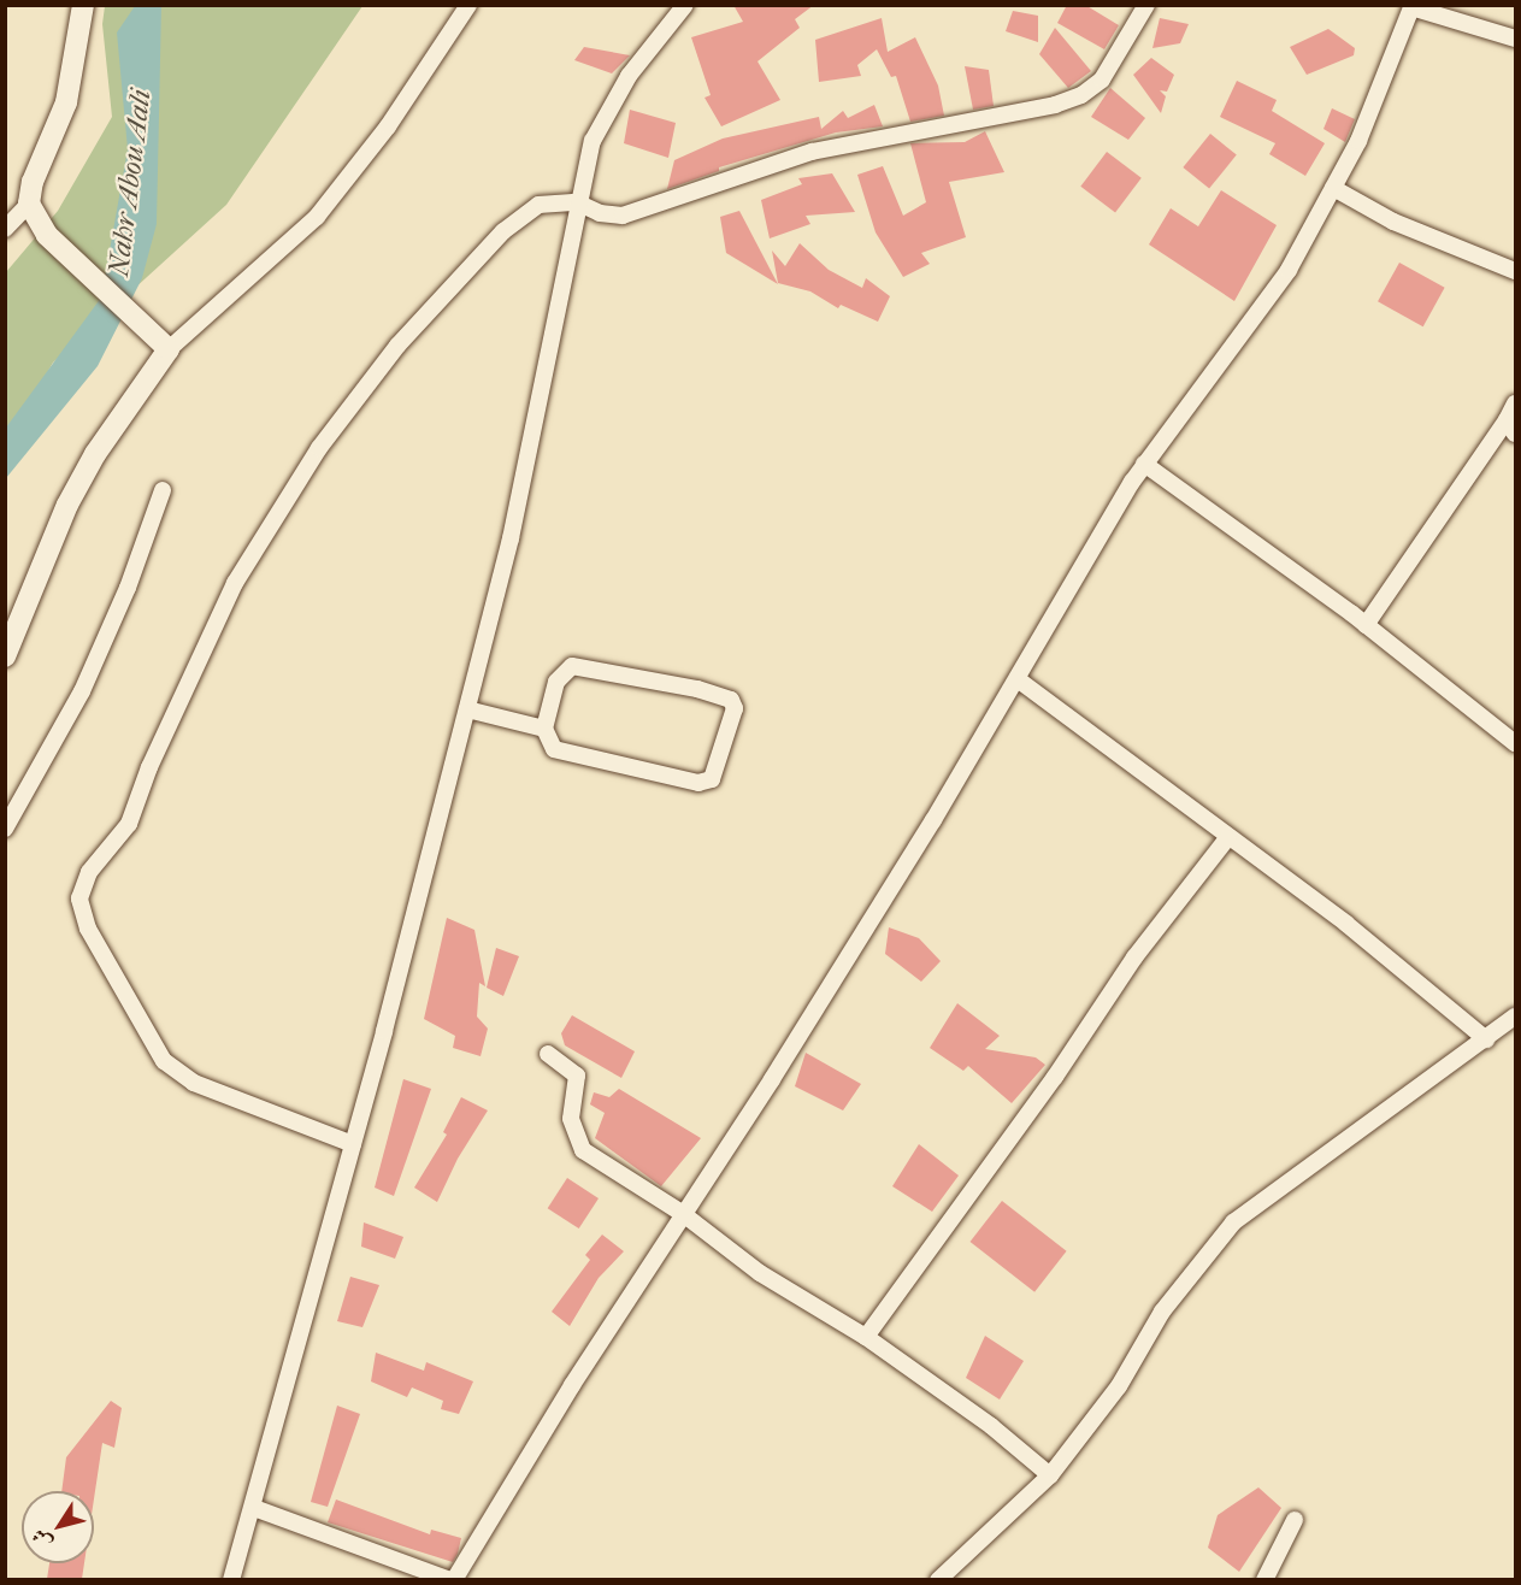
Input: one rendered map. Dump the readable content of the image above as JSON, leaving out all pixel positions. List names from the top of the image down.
{
  "water": ["Nahr Abou Aali"],
  "north": "bottom left"
}
